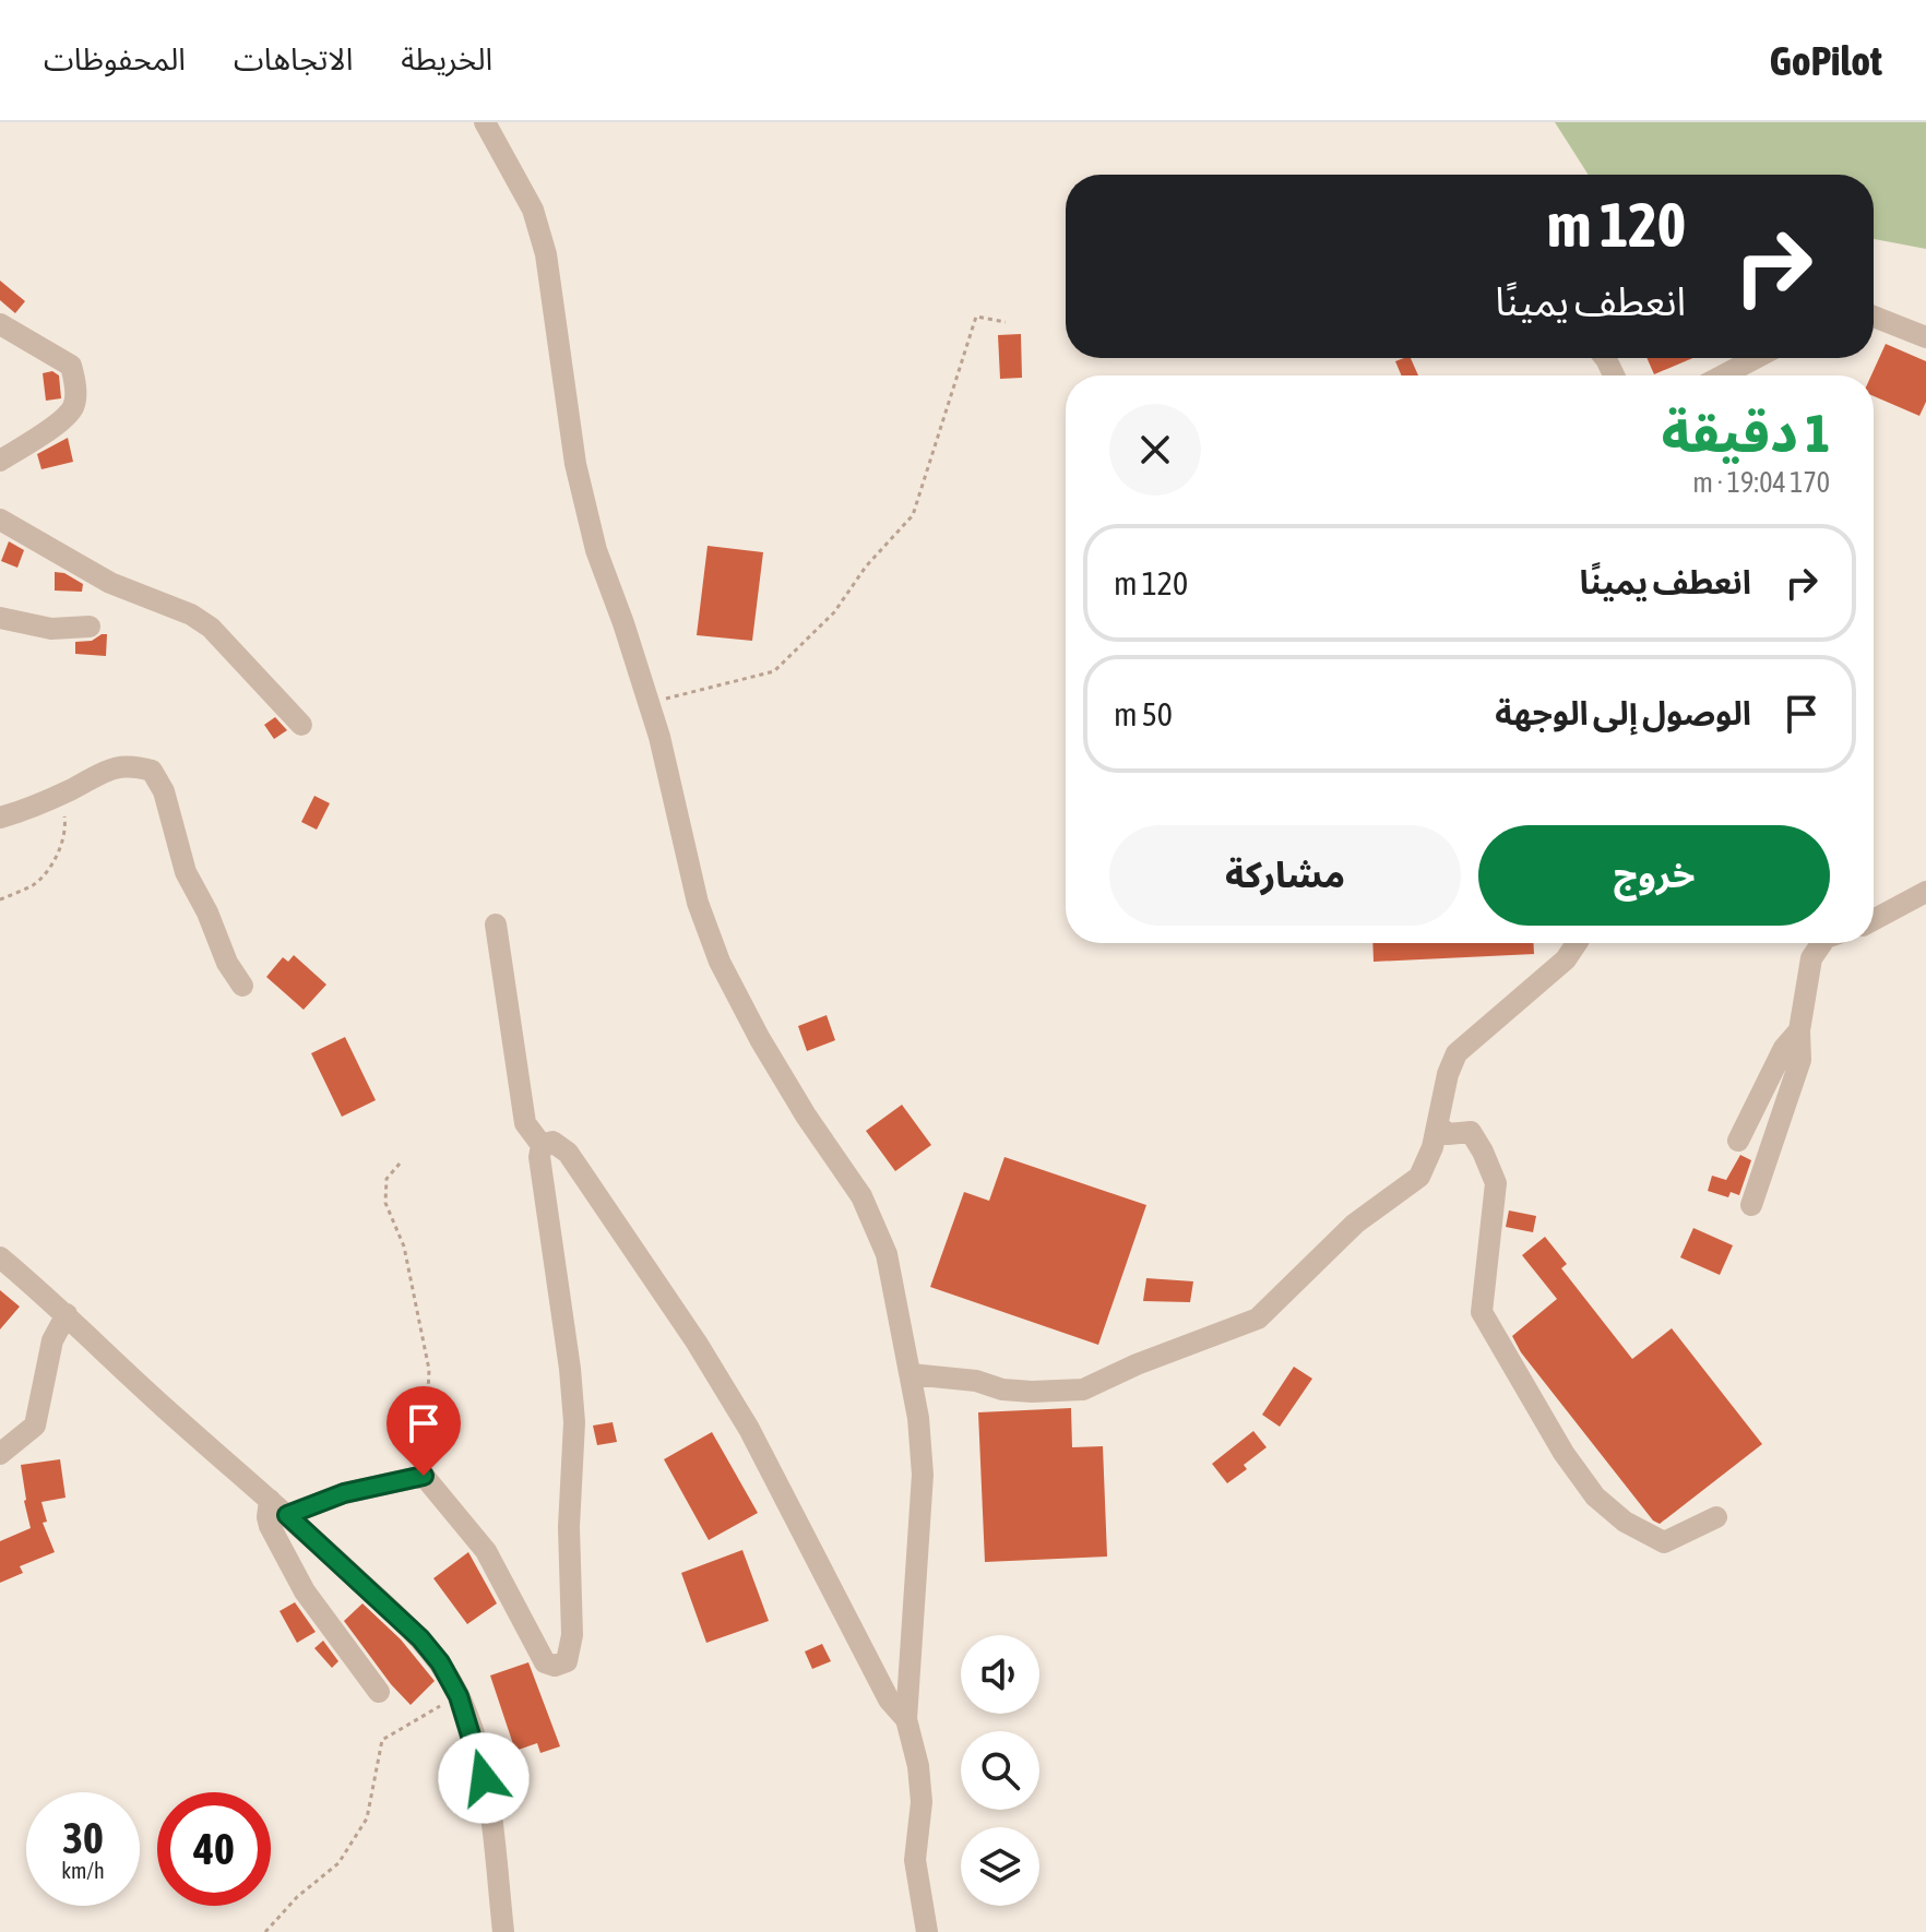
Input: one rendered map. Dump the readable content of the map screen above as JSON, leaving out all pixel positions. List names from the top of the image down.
{
  "page": {
    "header": "GoPilot",
    "nav": ["الخريطة", "الاتجاهات", "المحفوظات"],
    "turn": ["120 m", "انعطف يمينًا"],
    "heading": ["1 دقيقة", "170 m · 19:04"],
    "list": [
      {
        "name": "انعطف يمينًا",
        "value": "120 m"
      },
      {
        "name": "الوصول إلى الوجهة",
        "value": "50 m"
      }
    ],
    "buttons": ["خروج", "مشاركة"],
    "speed": "30 km/h",
    "limit": "40"
  }
}
